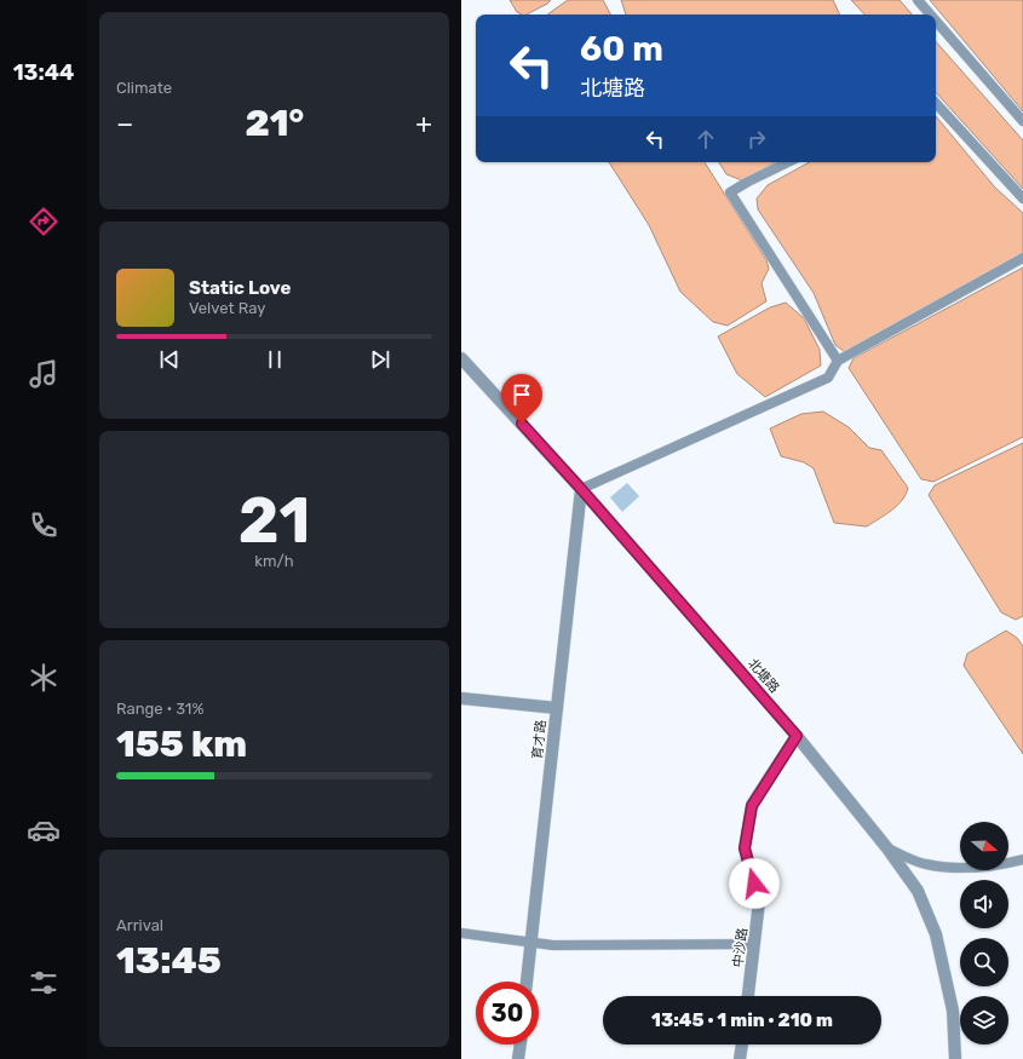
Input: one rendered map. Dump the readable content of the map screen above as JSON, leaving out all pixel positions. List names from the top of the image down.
{
  "streets": {
    "street": ["北塘路", "育才路", "中沙路"]
  },
  "crossings": [
    ["北塘路", "育才路"],
    ["北塘路", "中沙路"]
  ],
  "north": "right",
  "page": {
    "tabs": "13:44",
    "tile": [
      "Climate",
      ["21", "km/h"],
      ["Range · 31%", "155 km"],
      ["Arrival", "13:45"]
    ],
    "turn": ["60 m", "北塘路"],
    "heat": ["−", "21°", "+"],
    "song": ["Static Love", "Velvet Ray"],
    "limit": "30",
    "trip": "13:45 · 1 min · 210 m"
  }
}
